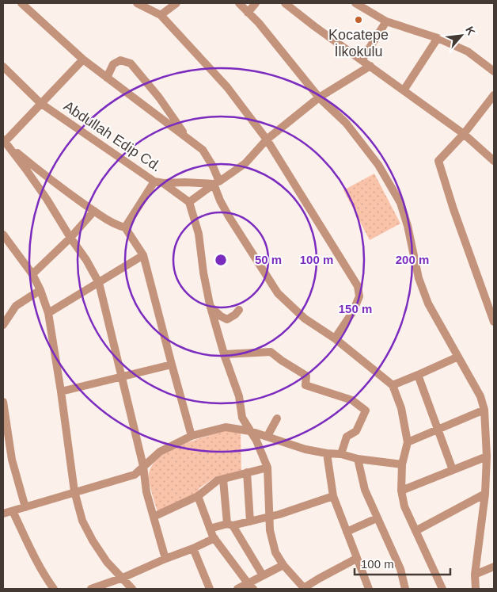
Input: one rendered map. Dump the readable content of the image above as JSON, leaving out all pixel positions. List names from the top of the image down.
{
  "streets": {
    "street": ["Abdullah Edip Cd."]
  },
  "places": ["Kocatepe İlkokulu"],
  "scale_bar": "100 m",
  "north": "top right",
  "rings": [
    "50 m",
    "100 m",
    "200 m",
    "150 m"
  ]
}
